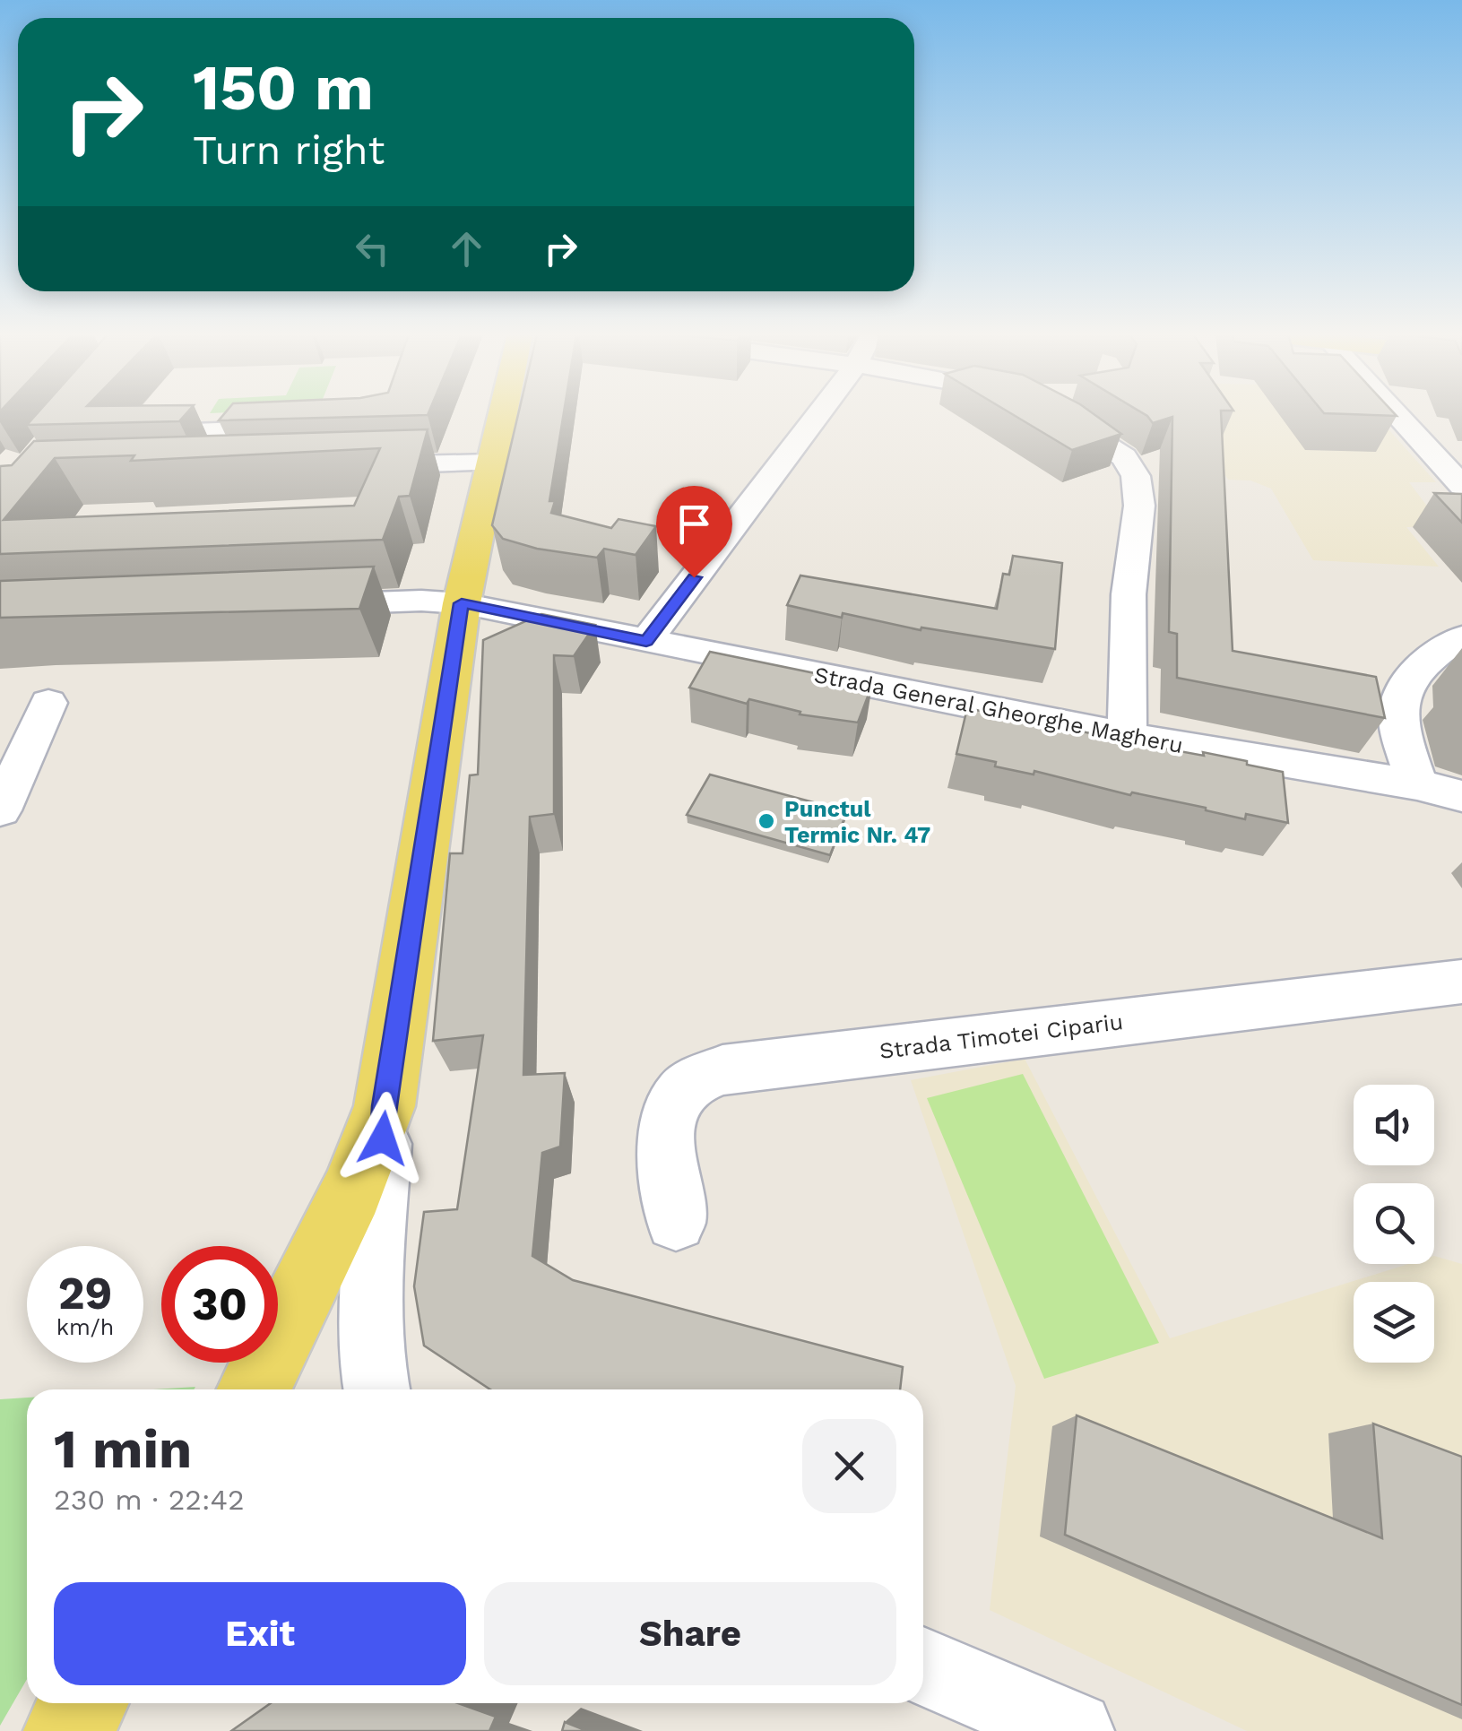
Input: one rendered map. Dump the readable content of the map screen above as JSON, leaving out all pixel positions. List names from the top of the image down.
{
  "streets": {
    "street": ["Strada General Gheorghe Magheru", "Strada Timotei Cipariu"]
  },
  "places": ["Punctul Termic Nr. 47"],
  "page": {
    "turn": ["150 m", "Turn right"],
    "speed": "29 km/h",
    "limit": "30",
    "heading": ["1 min", "230 m · 22:42"],
    "buttons": ["Exit", "Share"]
  }
}
